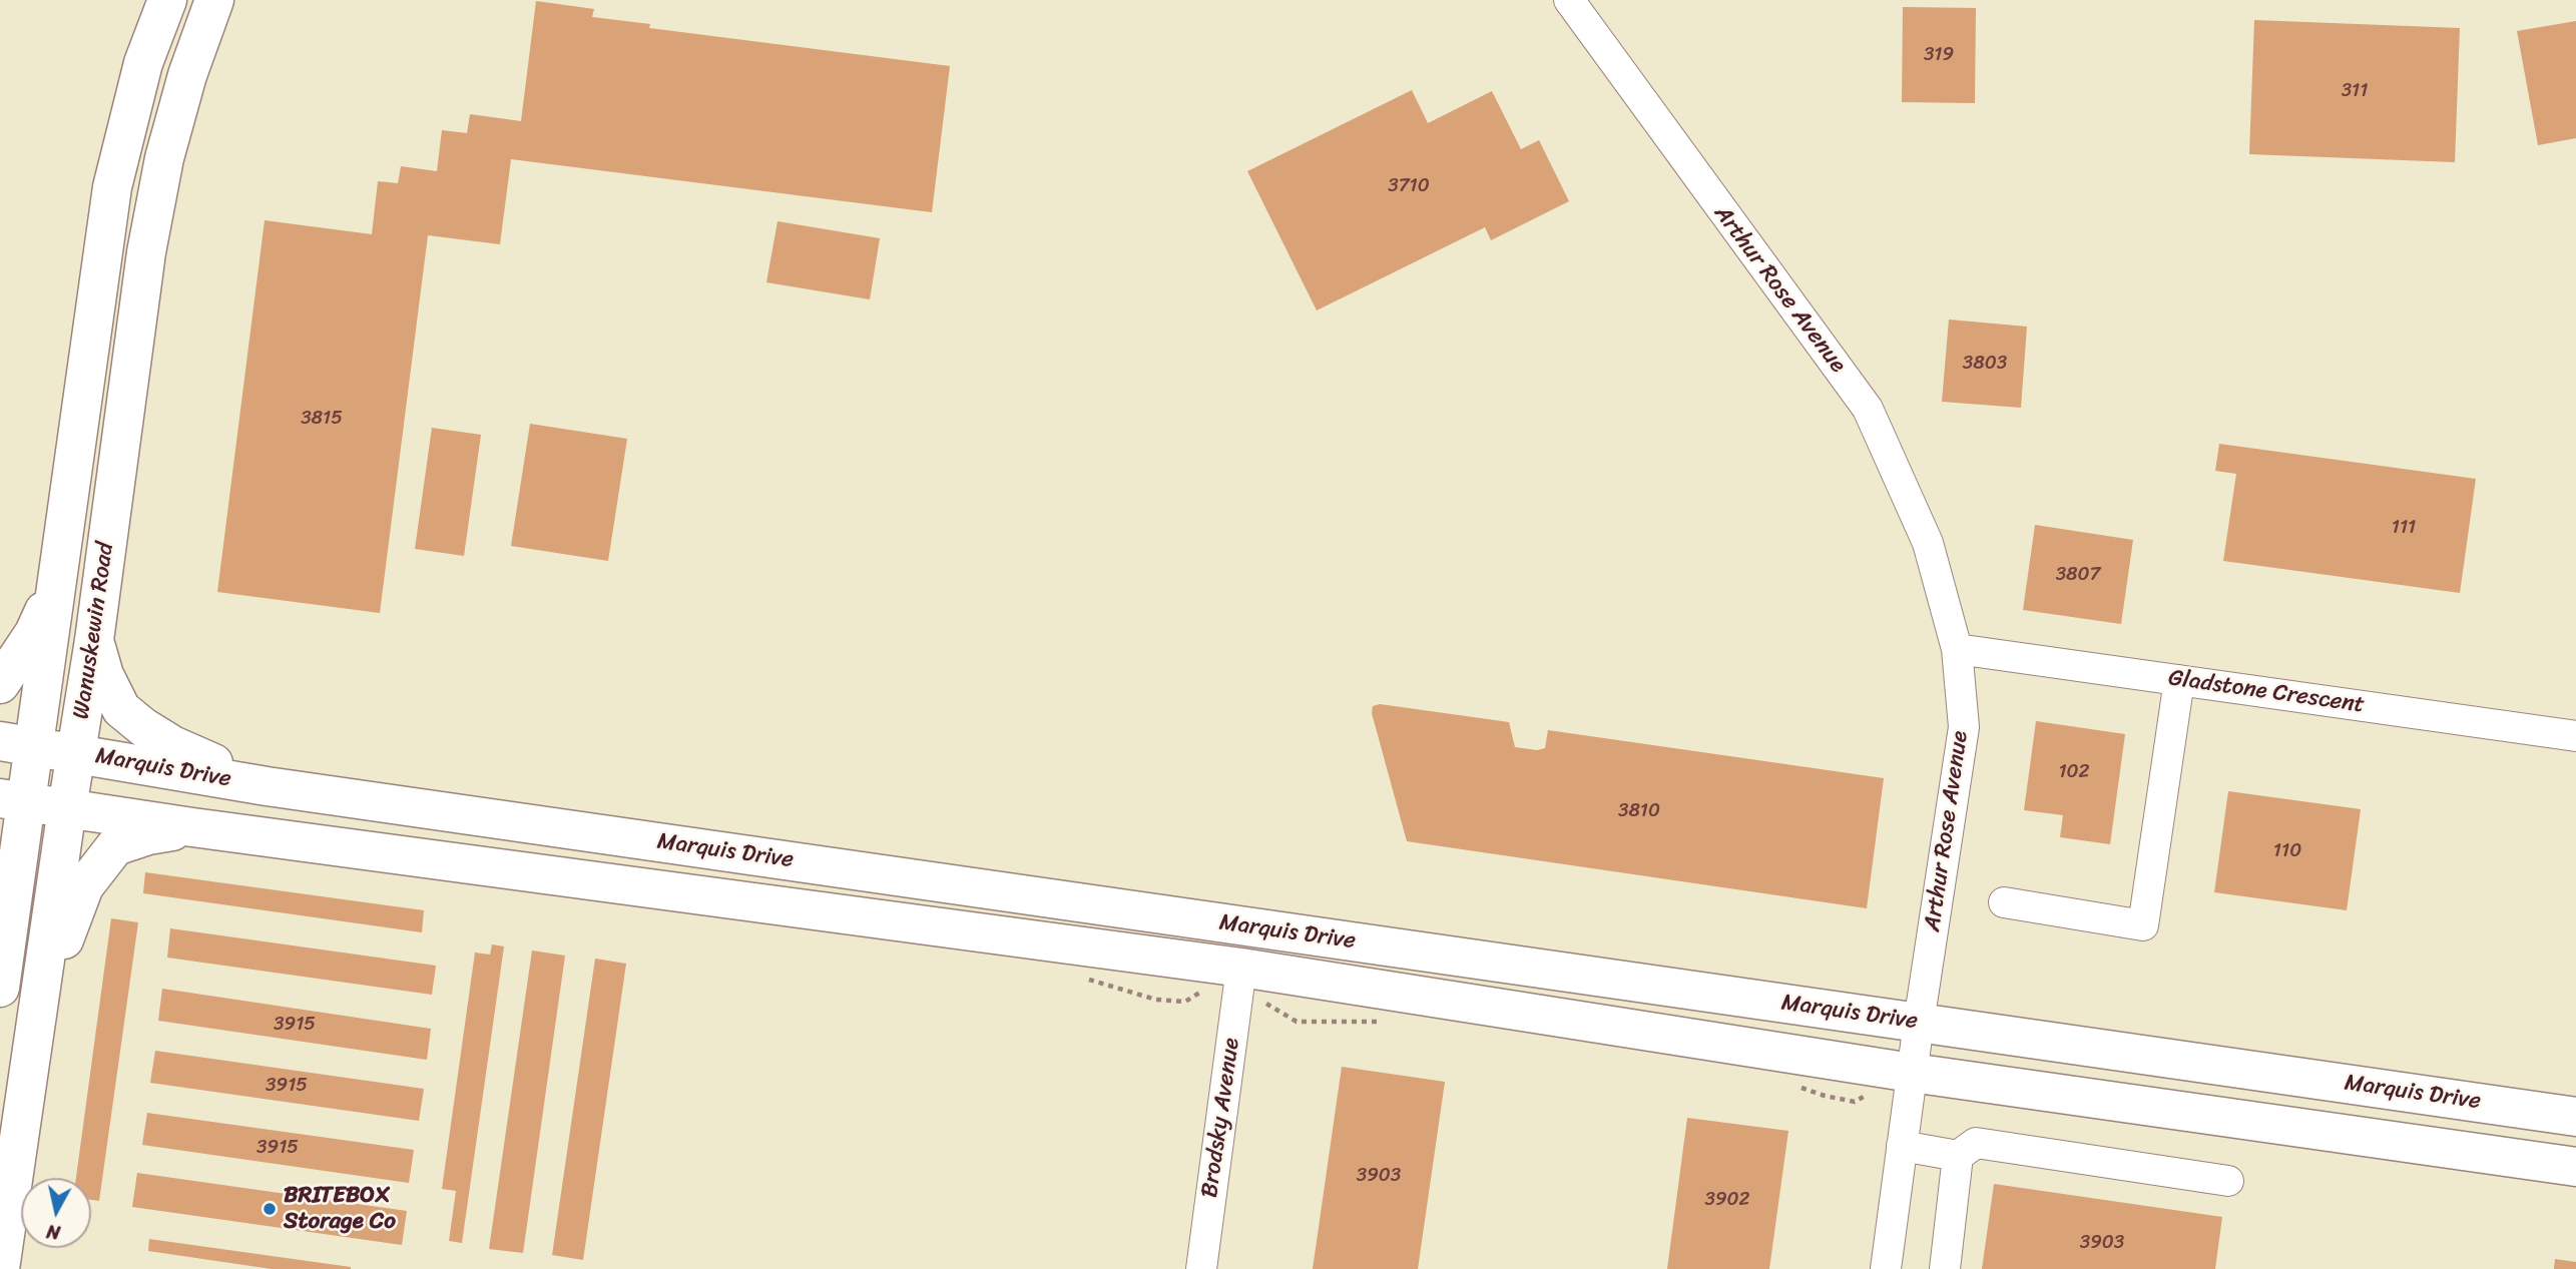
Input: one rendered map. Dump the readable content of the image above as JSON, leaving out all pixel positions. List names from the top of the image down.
{
  "streets": {
    "main road": ["Wanuskewin Road", "Marquis Drive"],
    "street": ["Arthur Rose Avenue", "Gladstone Crescent", "Brodsky Avenue"]
  },
  "crossings": [
    ["Arthur Rose Avenue", "Gladstone Crescent"],
    ["Arthur Rose Avenue", "Marquis Drive"],
    ["Wanuskewin Road", "Marquis Drive"],
    ["Marquis Drive", "Brodsky Avenue"]
  ],
  "places": ["BRITEBOX Storage Co"],
  "house_numbers": [
    "319",
    "311",
    "3710",
    "3803",
    "3815",
    "111",
    "3807",
    "102",
    "3810",
    "110",
    "3915",
    "3915",
    "3915",
    "3903",
    "3902",
    "3903"
  ],
  "north": "bottom"
}
